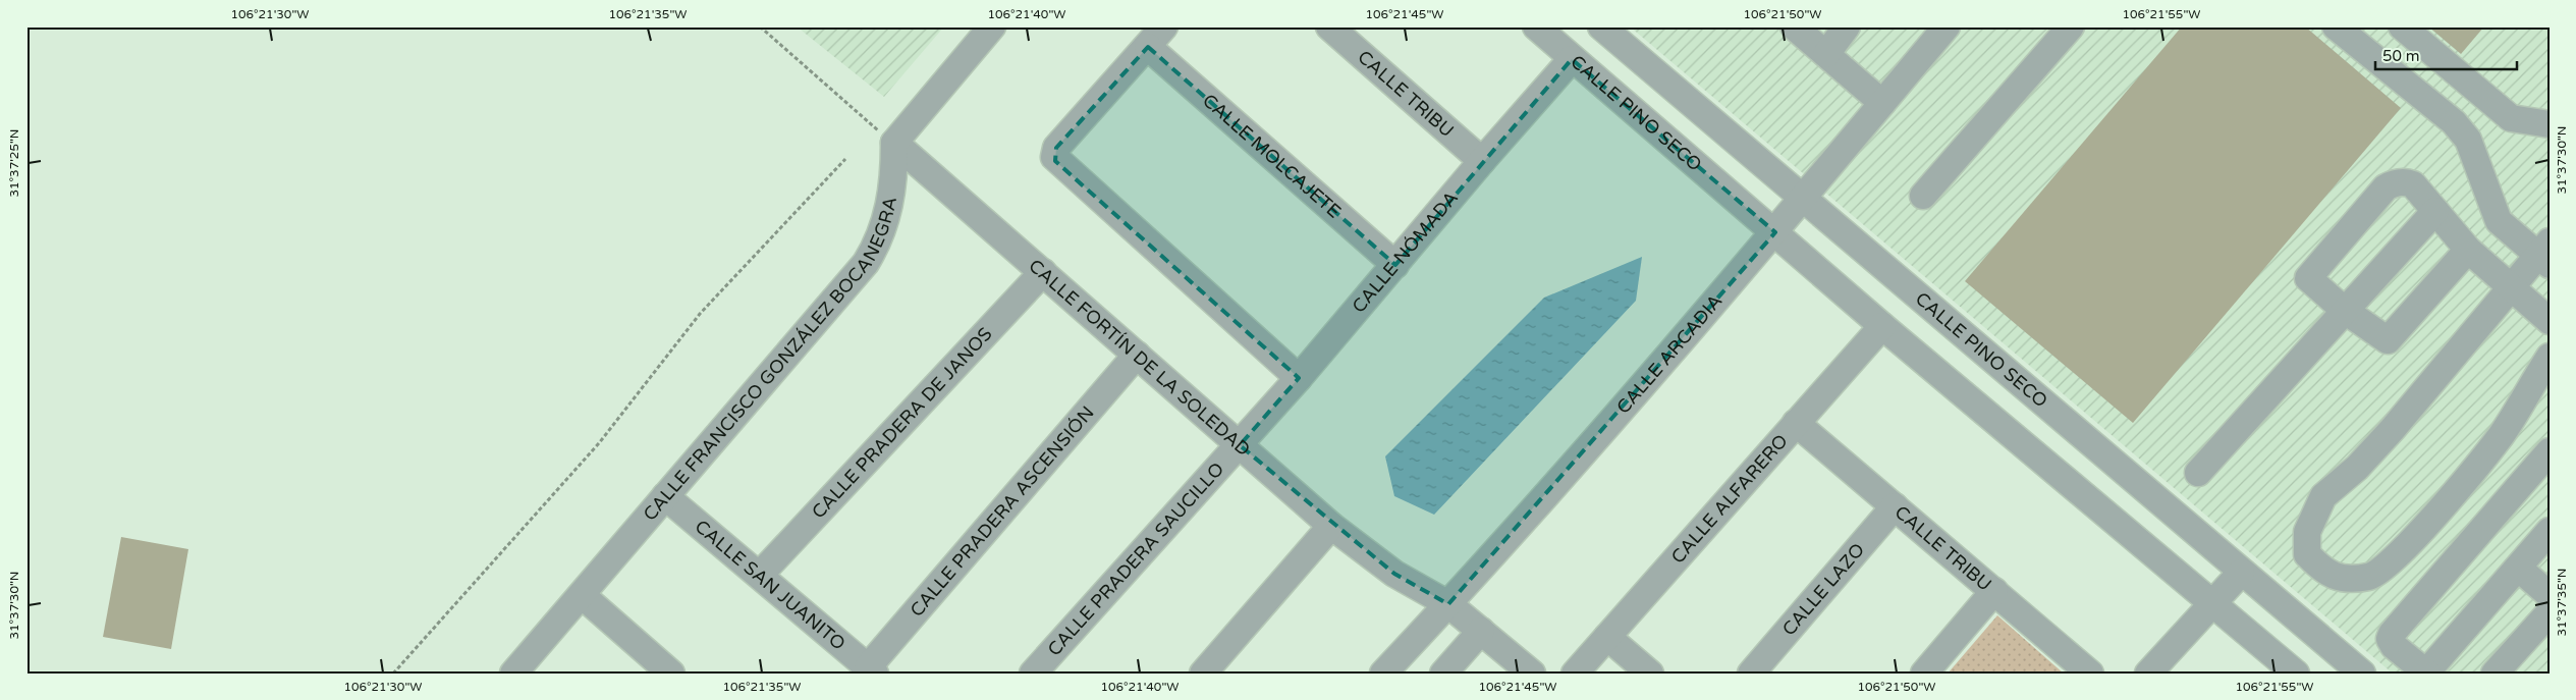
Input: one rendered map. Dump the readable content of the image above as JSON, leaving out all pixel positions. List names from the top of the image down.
{
  "streets": {
    "street": [
      "CALLE TRIBU",
      "CALLE PINO SECO",
      "CALLE MOLCAJETE",
      "CALLE NÓMADA",
      "CALLE ARCADIA",
      "CALLE FRANCISCO GONZÁLEZ BOCANEGRA",
      "CALLE FORTÍN DE LA SOLEDAD",
      "CALLE PRADERA DE JANOS",
      "CALLE ALFARERO",
      "CALLE PRADERA ASCENSIÓN",
      "CALLE PRADERA SAUCILLO",
      "CALLE SAN JUANITO",
      "CALLE LAZO"
    ]
  },
  "crossings": [
    ["CALLE TRIBU", "CALLE NÓMADA"],
    ["CALLE TRIBU", "CALLE ALFARERO"],
    ["CALLE TRIBU", "CALLE LAZO"],
    ["CALLE PINO SECO", "CALLE NÓMADA"],
    ["CALLE PINO SECO", "CALLE ARCADIA"],
    ["CALLE PINO SECO", "CALLE ALFARERO"],
    ["CALLE MOLCAJETE", "CALLE NÓMADA"],
    ["CALLE NÓMADA", "CALLE FORTÍN DE LA SOLEDAD"],
    ["CALLE NÓMADA", "CALLE PRADERA SAUCILLO"],
    ["CALLE ARCADIA", "CALLE FORTÍN DE LA SOLEDAD"],
    ["CALLE FRANCISCO GONZÁLEZ BOCANEGRA", "CALLE FORTÍN DE LA SOLEDAD"],
    ["CALLE FRANCISCO GONZÁLEZ BOCANEGRA", "CALLE SAN JUANITO"],
    ["CALLE FORTÍN DE LA SOLEDAD", "CALLE PRADERA DE JANOS"],
    ["CALLE FORTÍN DE LA SOLEDAD", "CALLE PRADERA ASCENSIÓN"],
    ["CALLE FORTÍN DE LA SOLEDAD", "CALLE PRADERA SAUCILLO"],
    ["CALLE PRADERA DE JANOS", "CALLE SAN JUANITO"],
    ["CALLE PRADERA ASCENSIÓN", "CALLE SAN JUANITO"]
  ],
  "scale_bar": "50 m",
  "coordinates": [
    "106°21'30\"W",
    "106°21'35\"W",
    "106°21'40\"W",
    "106°21'45\"W",
    "106°21'50\"W",
    "106°21'55\"W",
    "31°37'30\"N",
    "31°37'25\"N",
    "31°37'35\"N"
  ]
}
